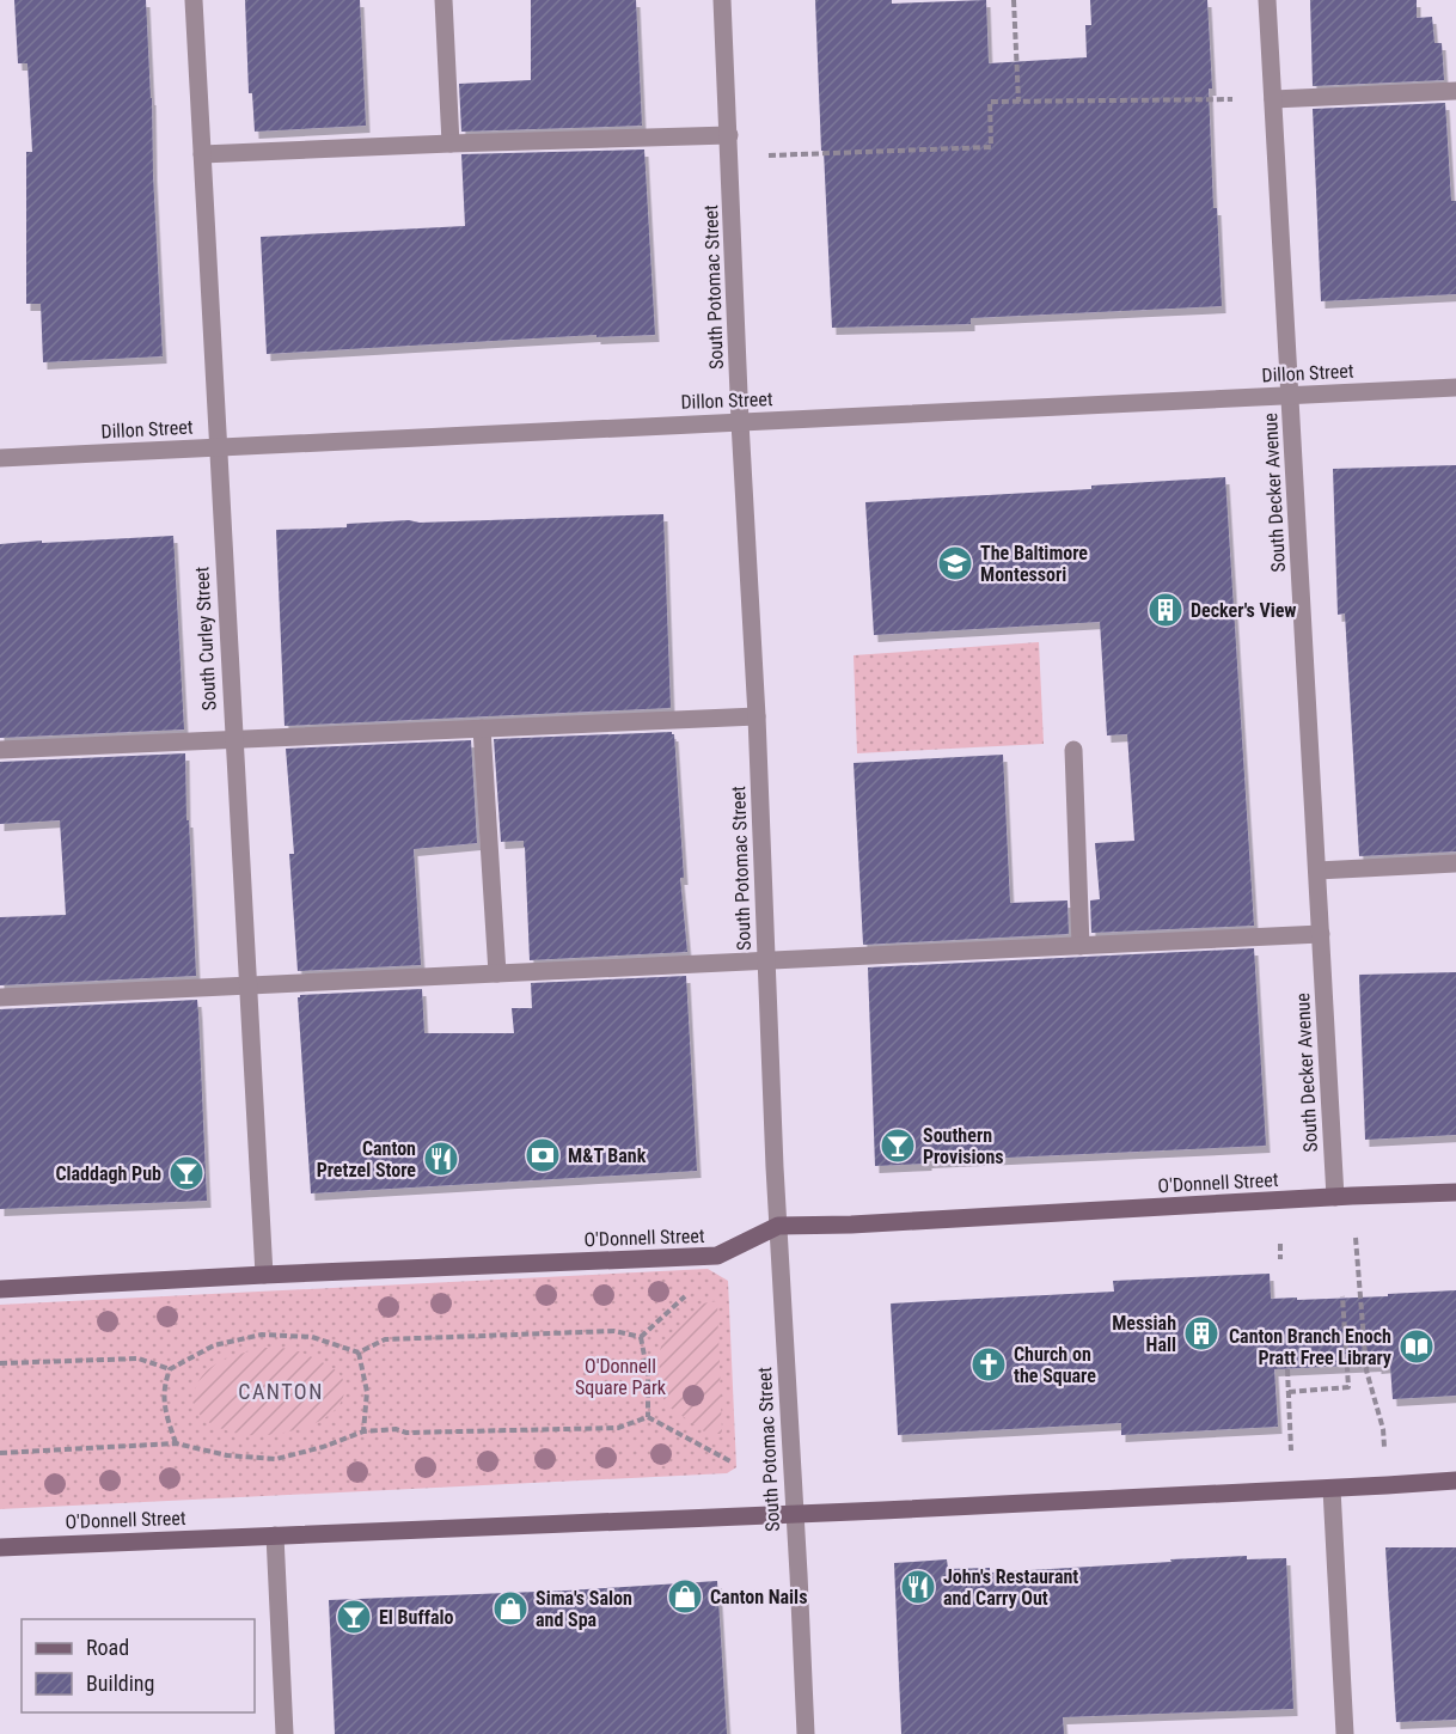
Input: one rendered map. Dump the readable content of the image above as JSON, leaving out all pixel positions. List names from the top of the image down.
{
  "streets": {
    "street": [
      "South Potomac Street",
      "Dillon Street",
      "South Decker Avenue",
      "South Curley Street",
      "O'Donnell Street"
    ]
  },
  "crossings": [
    ["South Potomac Street", "Dillon Street"],
    ["South Potomac Street", "O'Donnell Street"],
    ["Dillon Street", "South Decker Avenue"],
    ["Dillon Street", "South Curley Street"],
    ["South Decker Avenue", "O'Donnell Street"],
    ["South Curley Street", "O'Donnell Street"]
  ],
  "districts": ["CANTON"],
  "parks": ["O'Donnell Square Park"],
  "places": {
    "school or university": ["The Baltimore Montessori"],
    "building": ["Decker's View", "Messiah Hall"],
    "bar": ["Southern Provisions", "Claddagh Pub", "El Buffalo"],
    "bank": ["M&T Bank"],
    "restaurant": ["Canton Pretzel Store", "John's Restaurant and Carry Out"],
    "library": ["Canton Branch Enoch Pratt Free Library"],
    "church": ["Church on the Square"],
    "shop": ["Canton Nails", "Sima's Salon and Spa"]
  },
  "legend": ["Road", "Building"]
}
